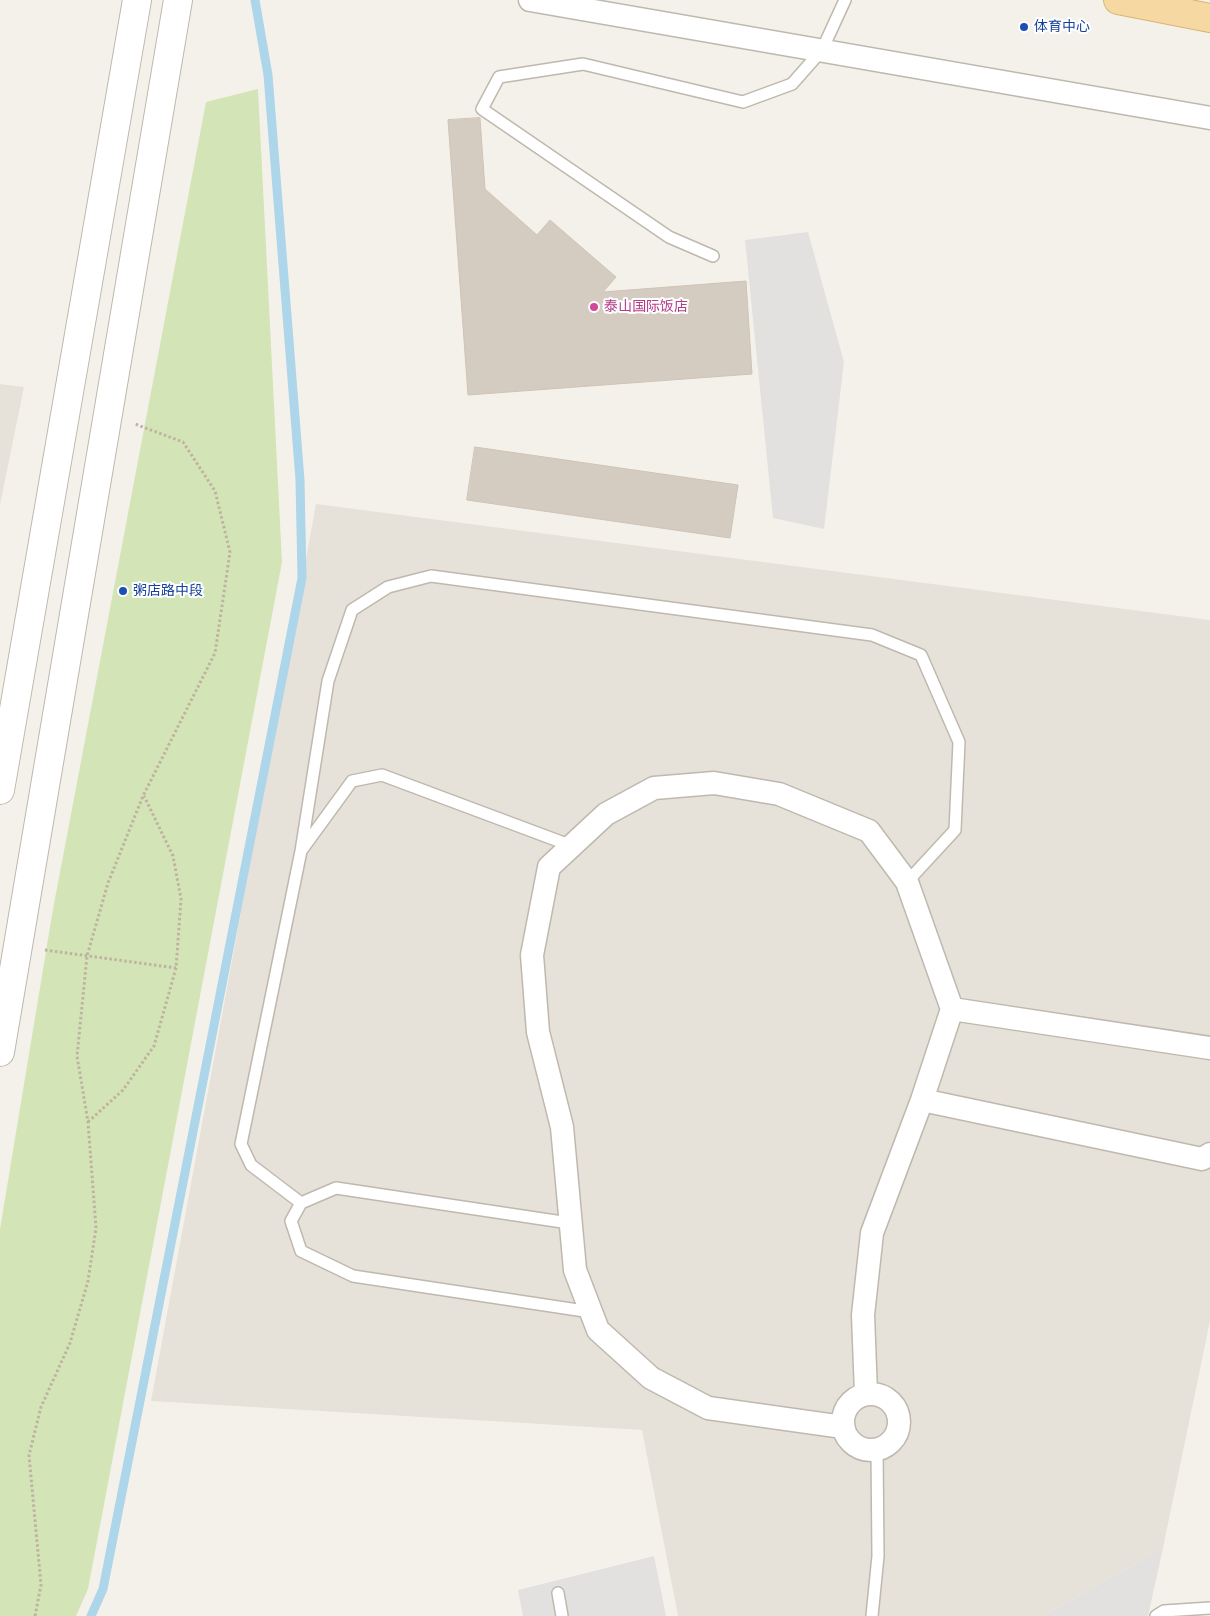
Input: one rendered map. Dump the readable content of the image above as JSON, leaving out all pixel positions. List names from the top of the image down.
{
  "places": ["体育中心", "泰山国际饭店", "粥店路中段"]
}
